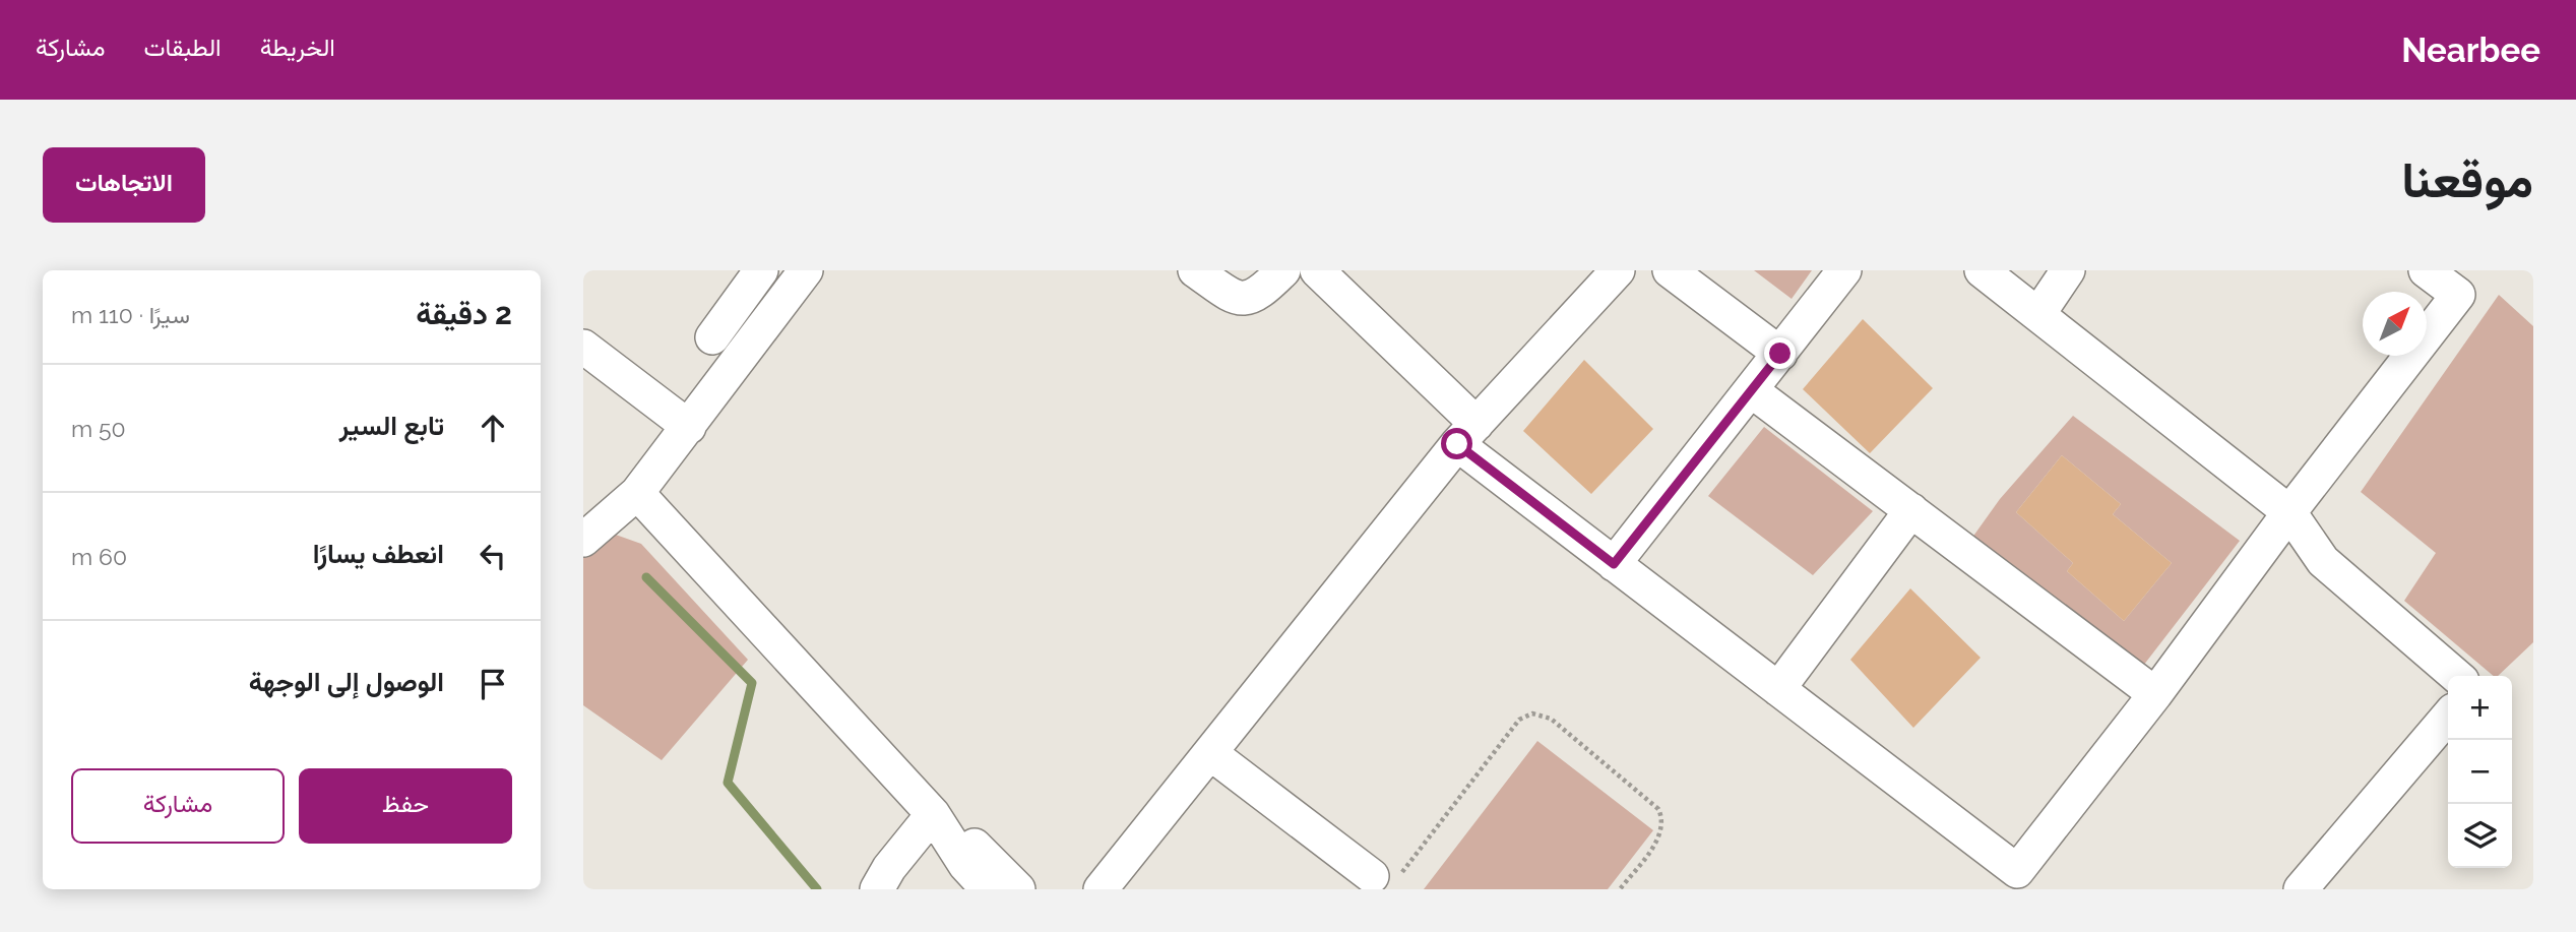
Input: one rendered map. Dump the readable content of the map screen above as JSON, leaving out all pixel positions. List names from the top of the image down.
{
  "north": "top right",
  "page": {
    "header": "Nearbee",
    "nav": ["الخريطة", "الطبقات", "مشاركة"],
    "title": "موقعنا",
    "buttons": [
      "الاتجاهات",
      ["حفظ", "مشاركة"]
    ],
    "heading": ["2 دقيقة", "سيرًا · 110 m"],
    "list": [
      ["تابع السير", "50 m"],
      ["انعطف يسارًا", "60 m"],
      "الوصول إلى الوجهة"
    ],
    "map_buttons": ["+", "−"]
  }
}
